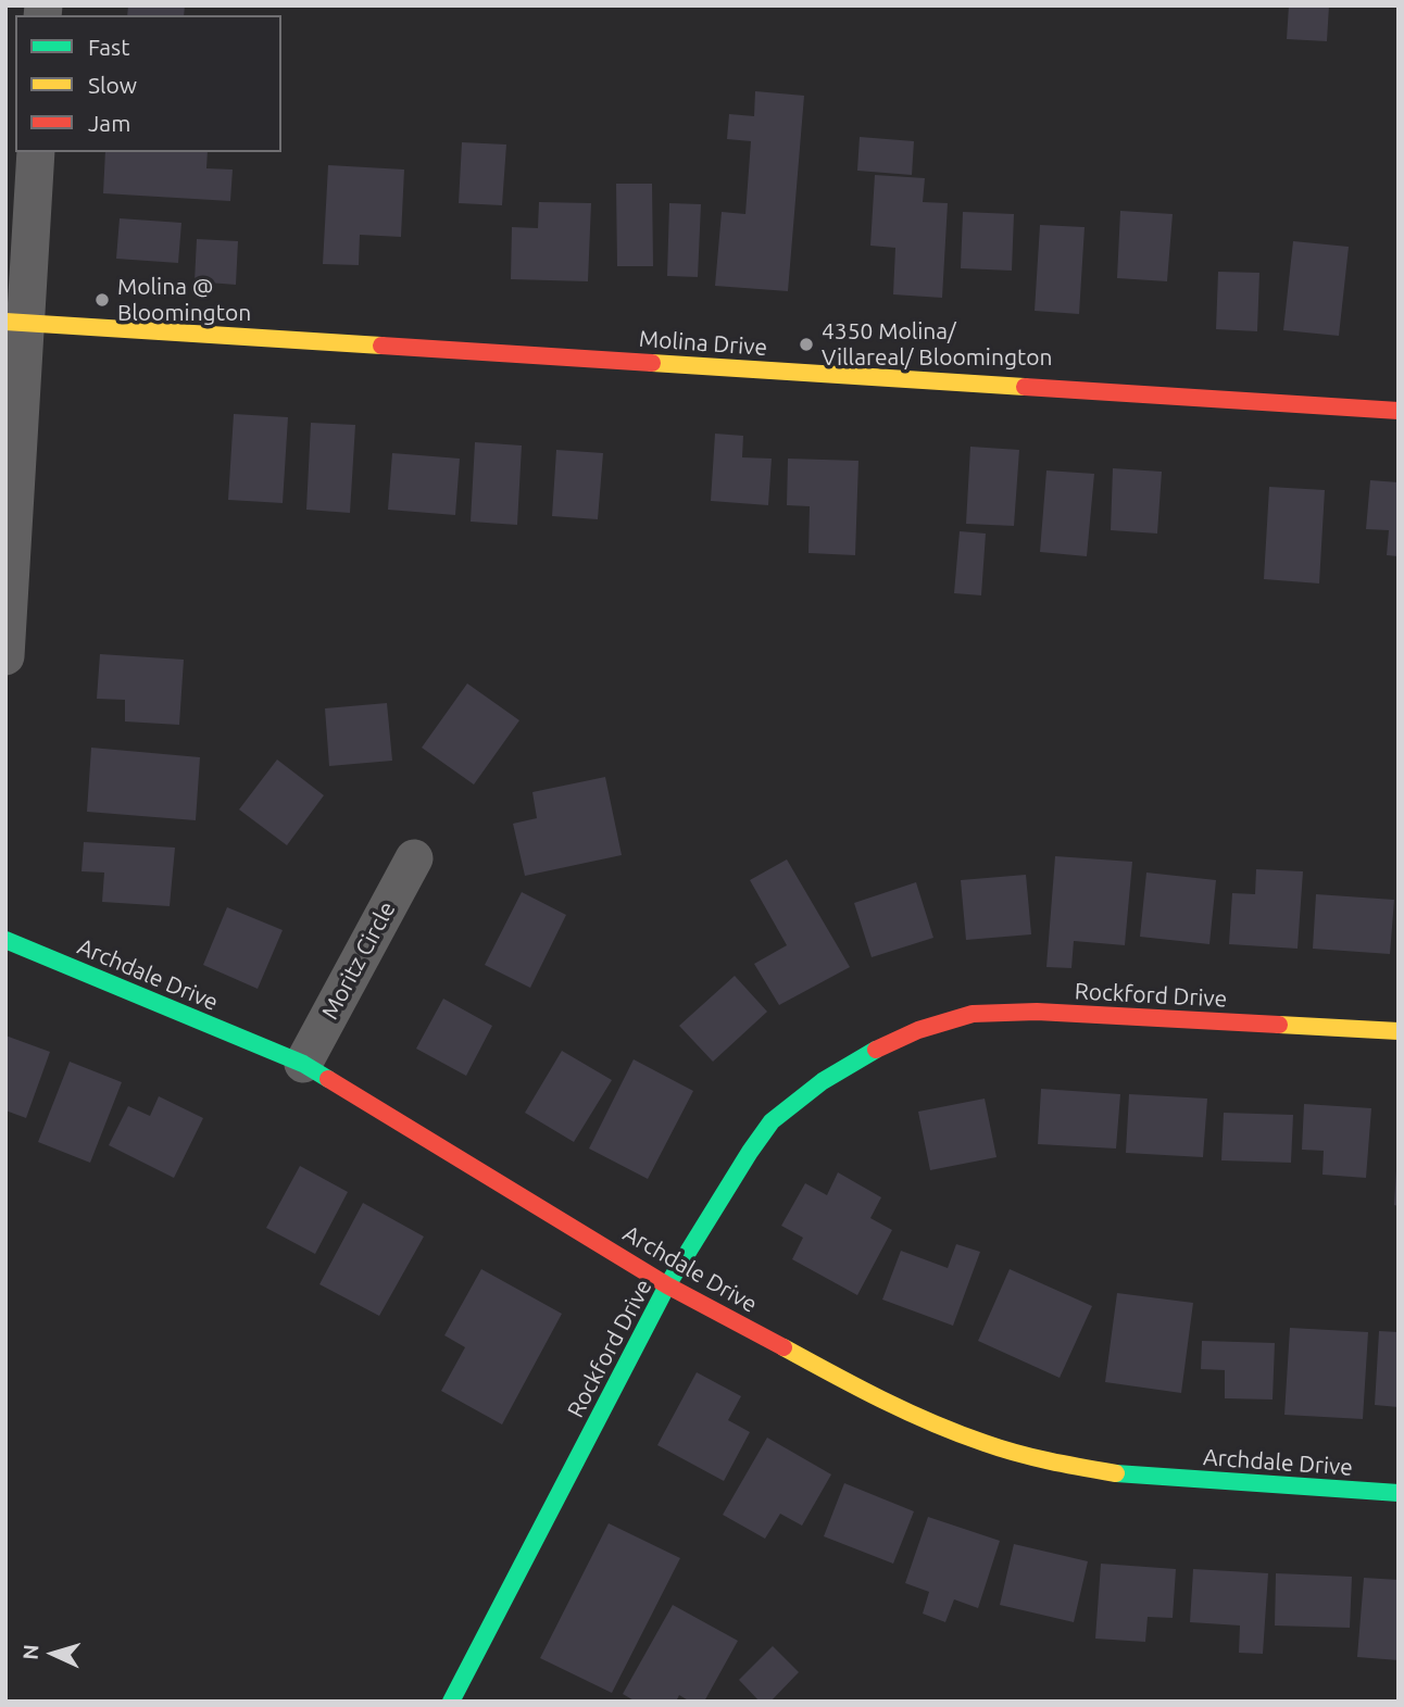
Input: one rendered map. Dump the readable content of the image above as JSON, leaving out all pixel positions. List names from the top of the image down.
{
  "streets": {
    "street": [
      "Molina Drive",
      "Moritz Circle",
      "Archdale Drive",
      "Rockford Drive"
    ]
  },
  "crossings": [
    ["Moritz Circle", "Archdale Drive"],
    ["Archdale Drive", "Rockford Drive"]
  ],
  "places": ["Molina @ Bloomington", "4350 Molina/ Villareal/ Bloomington"],
  "legend": ["Fast", "Slow", "Jam"],
  "north": "left"
}
